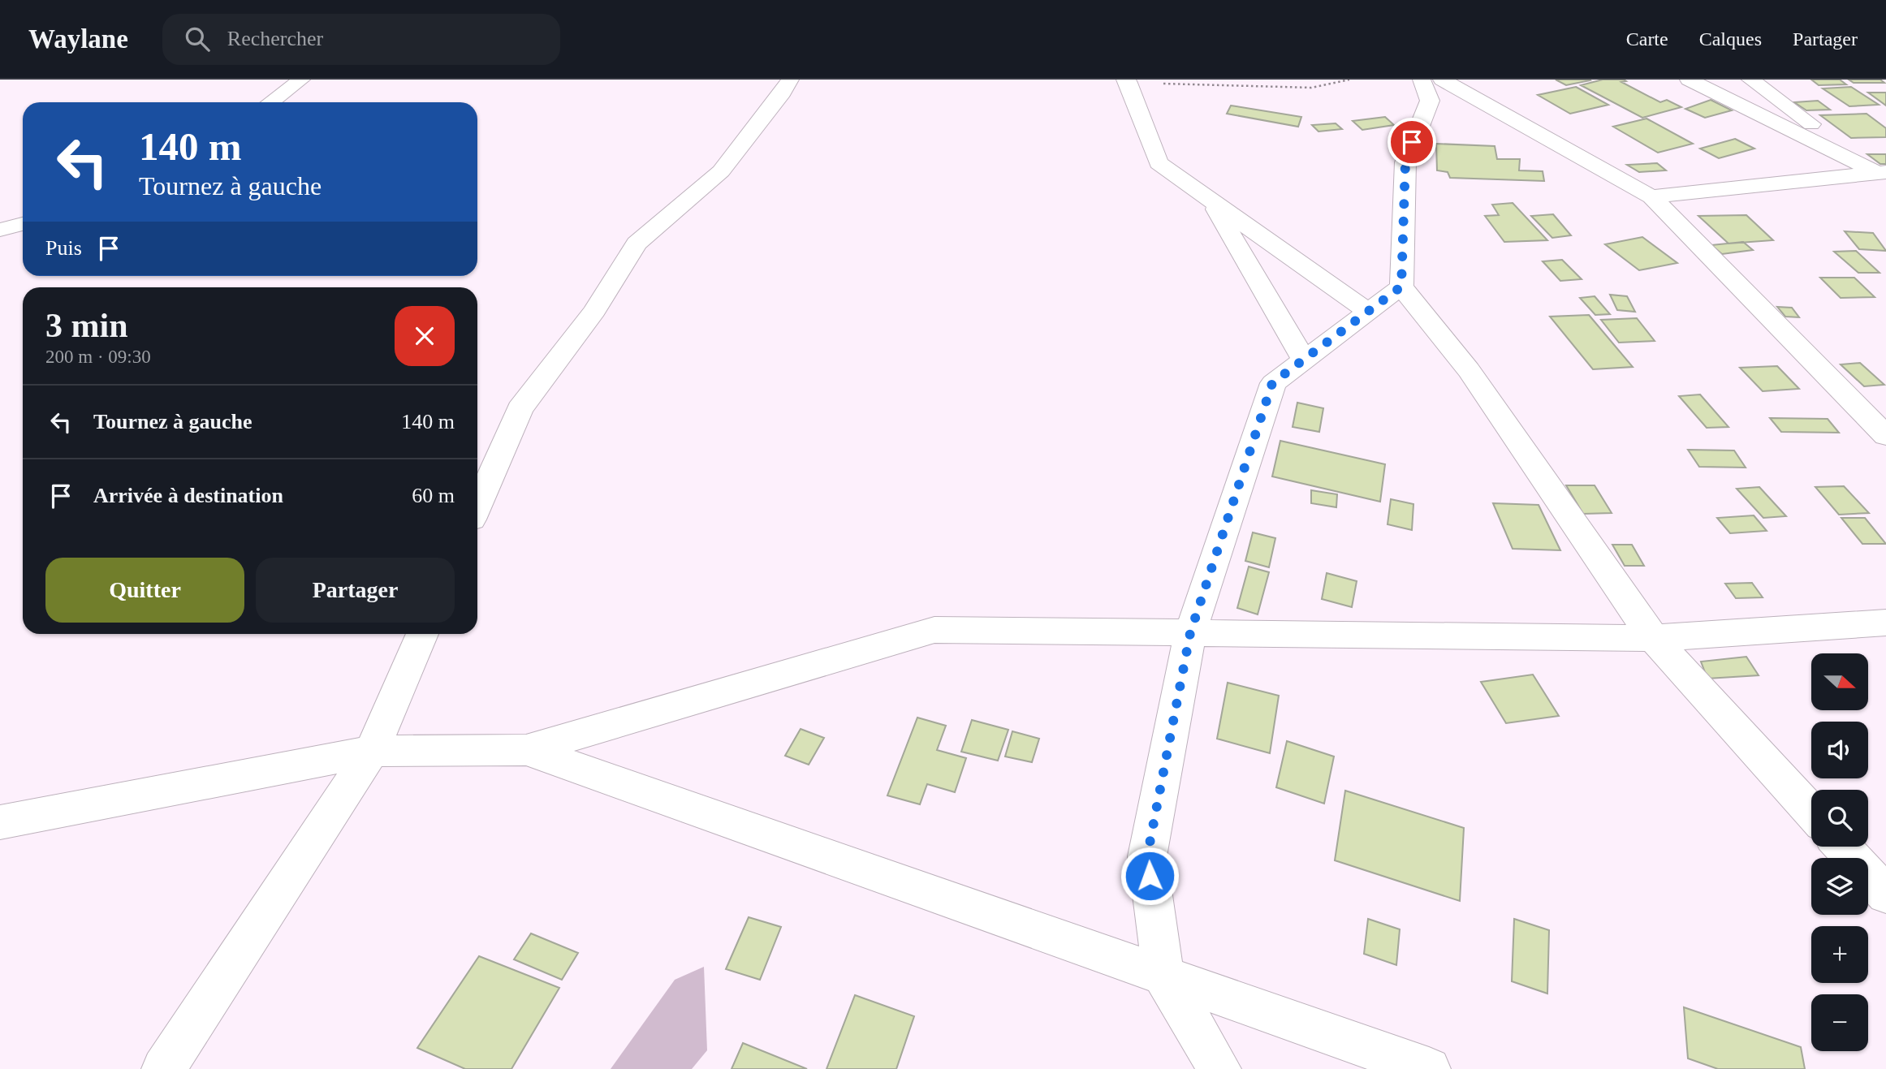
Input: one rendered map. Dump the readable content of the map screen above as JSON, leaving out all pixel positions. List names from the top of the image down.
{
  "north": "right",
  "page": {
    "header": "Waylane",
    "search": "Rechercher",
    "nav": ["Carte", "Calques", "Partager"],
    "turn": ["140 m", "Tournez à gauche"],
    "then": "Puis",
    "heading": ["3 min", "200 m · 09:30"],
    "list": [
      {
        "name": "Tournez à gauche",
        "value": "140 m"
      },
      {
        "name": "Arrivée à destination",
        "value": "60 m"
      }
    ],
    "buttons": ["Quitter", "Partager"],
    "map_buttons": ["+", "−"]
  }
}
